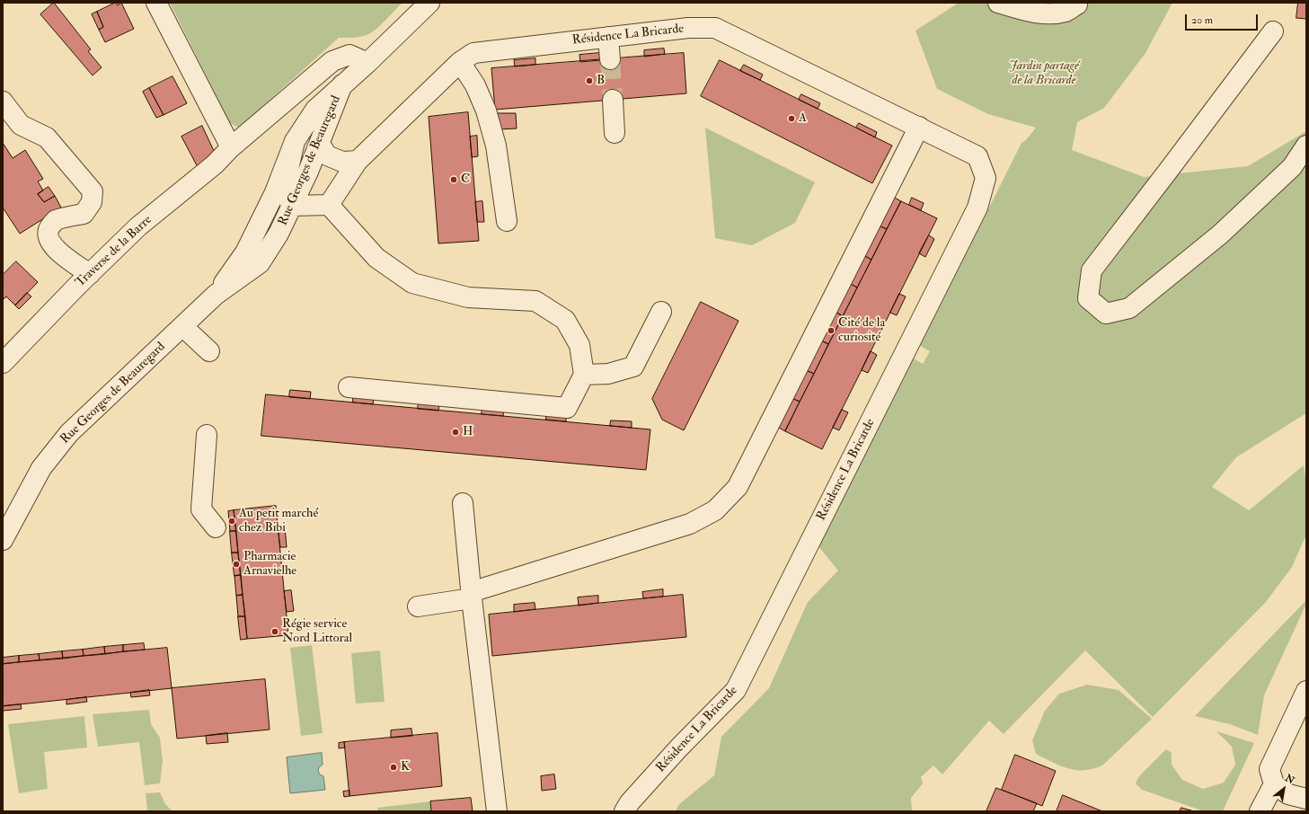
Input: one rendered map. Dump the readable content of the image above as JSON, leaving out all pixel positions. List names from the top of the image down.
{
  "streets": {
    "street": ["Résidence La Bricarde", "Rue Georges de Beauregard", "Traverse de la Barre"]
  },
  "crossings": [
    ["Rue Georges de Beauregard", "Traverse de la Barre"]
  ],
  "parks": ["Jardin partagé de la Bricarde"],
  "places": [
    "B",
    "A",
    "C",
    "Cité de la curiosité",
    "H",
    "Au petit marché chez Bibi",
    "Pharmacie Arnavielhe",
    "Régie service Nord Littoral",
    "K"
  ],
  "scale_bar": "20 m",
  "north": "top right"
}
